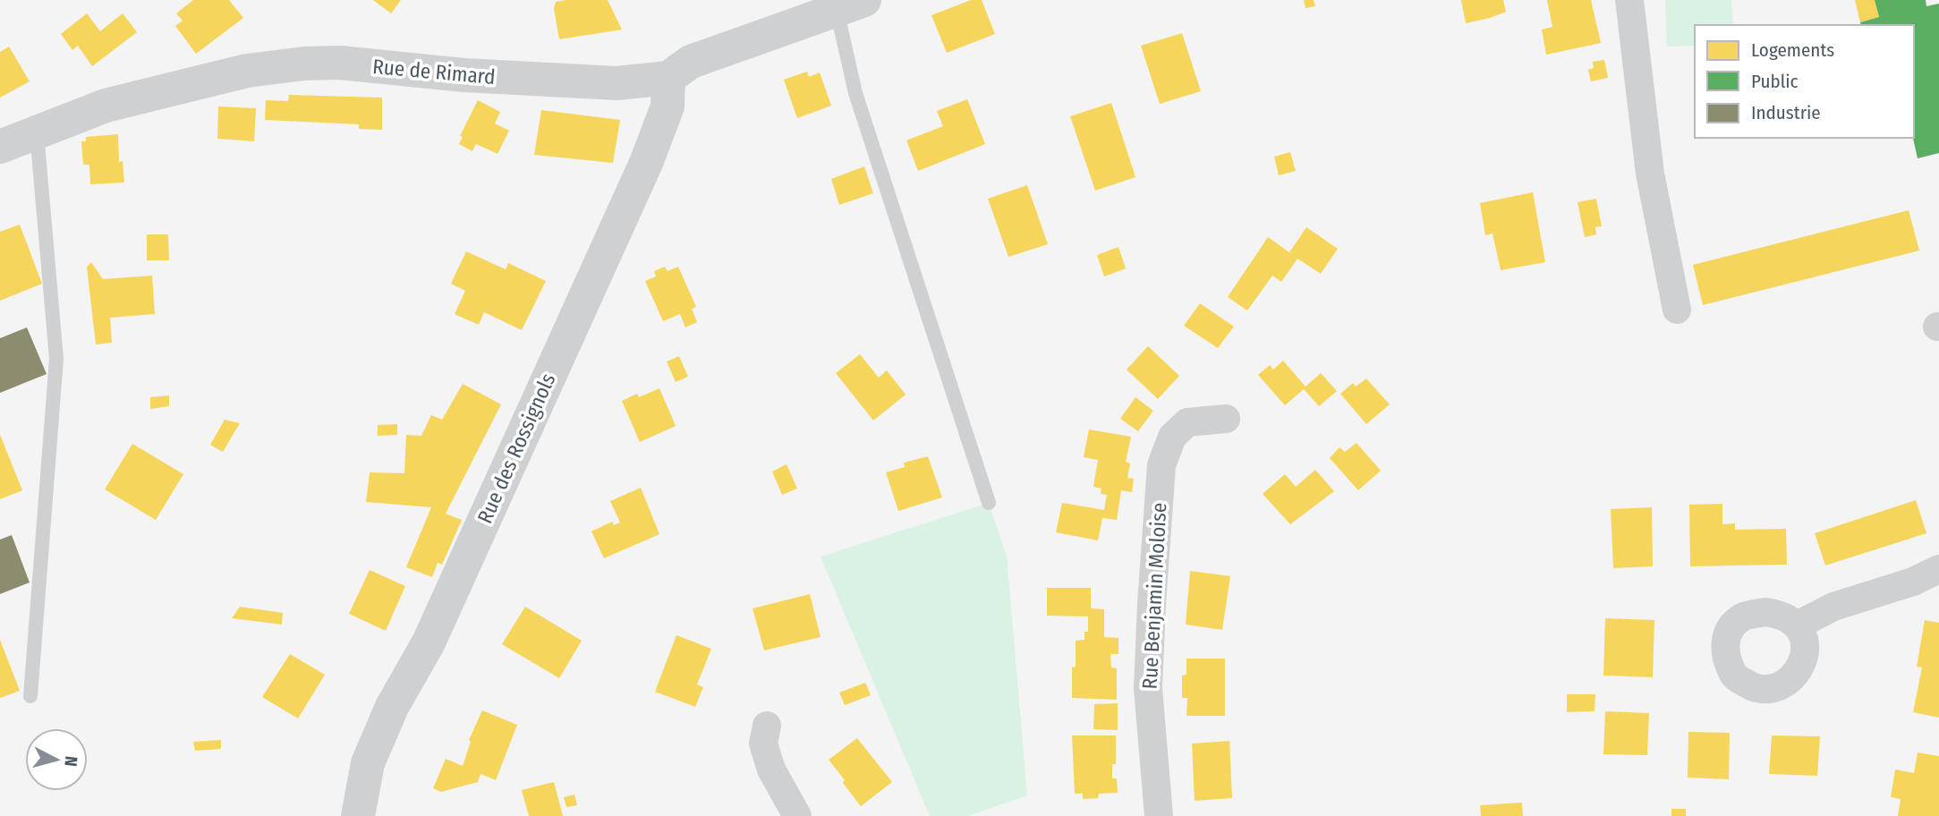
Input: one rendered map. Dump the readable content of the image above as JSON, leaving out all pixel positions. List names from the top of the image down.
{
  "streets": {
    "street": ["Rue de Rimard", "Rue des Rossignols", "Rue Benjamin Moloise"]
  },
  "crossings": [
    ["Rue de Rimard", "Rue des Rossignols"]
  ],
  "legend": ["Logements", "Public", "Industrie"],
  "north": "right"
}
